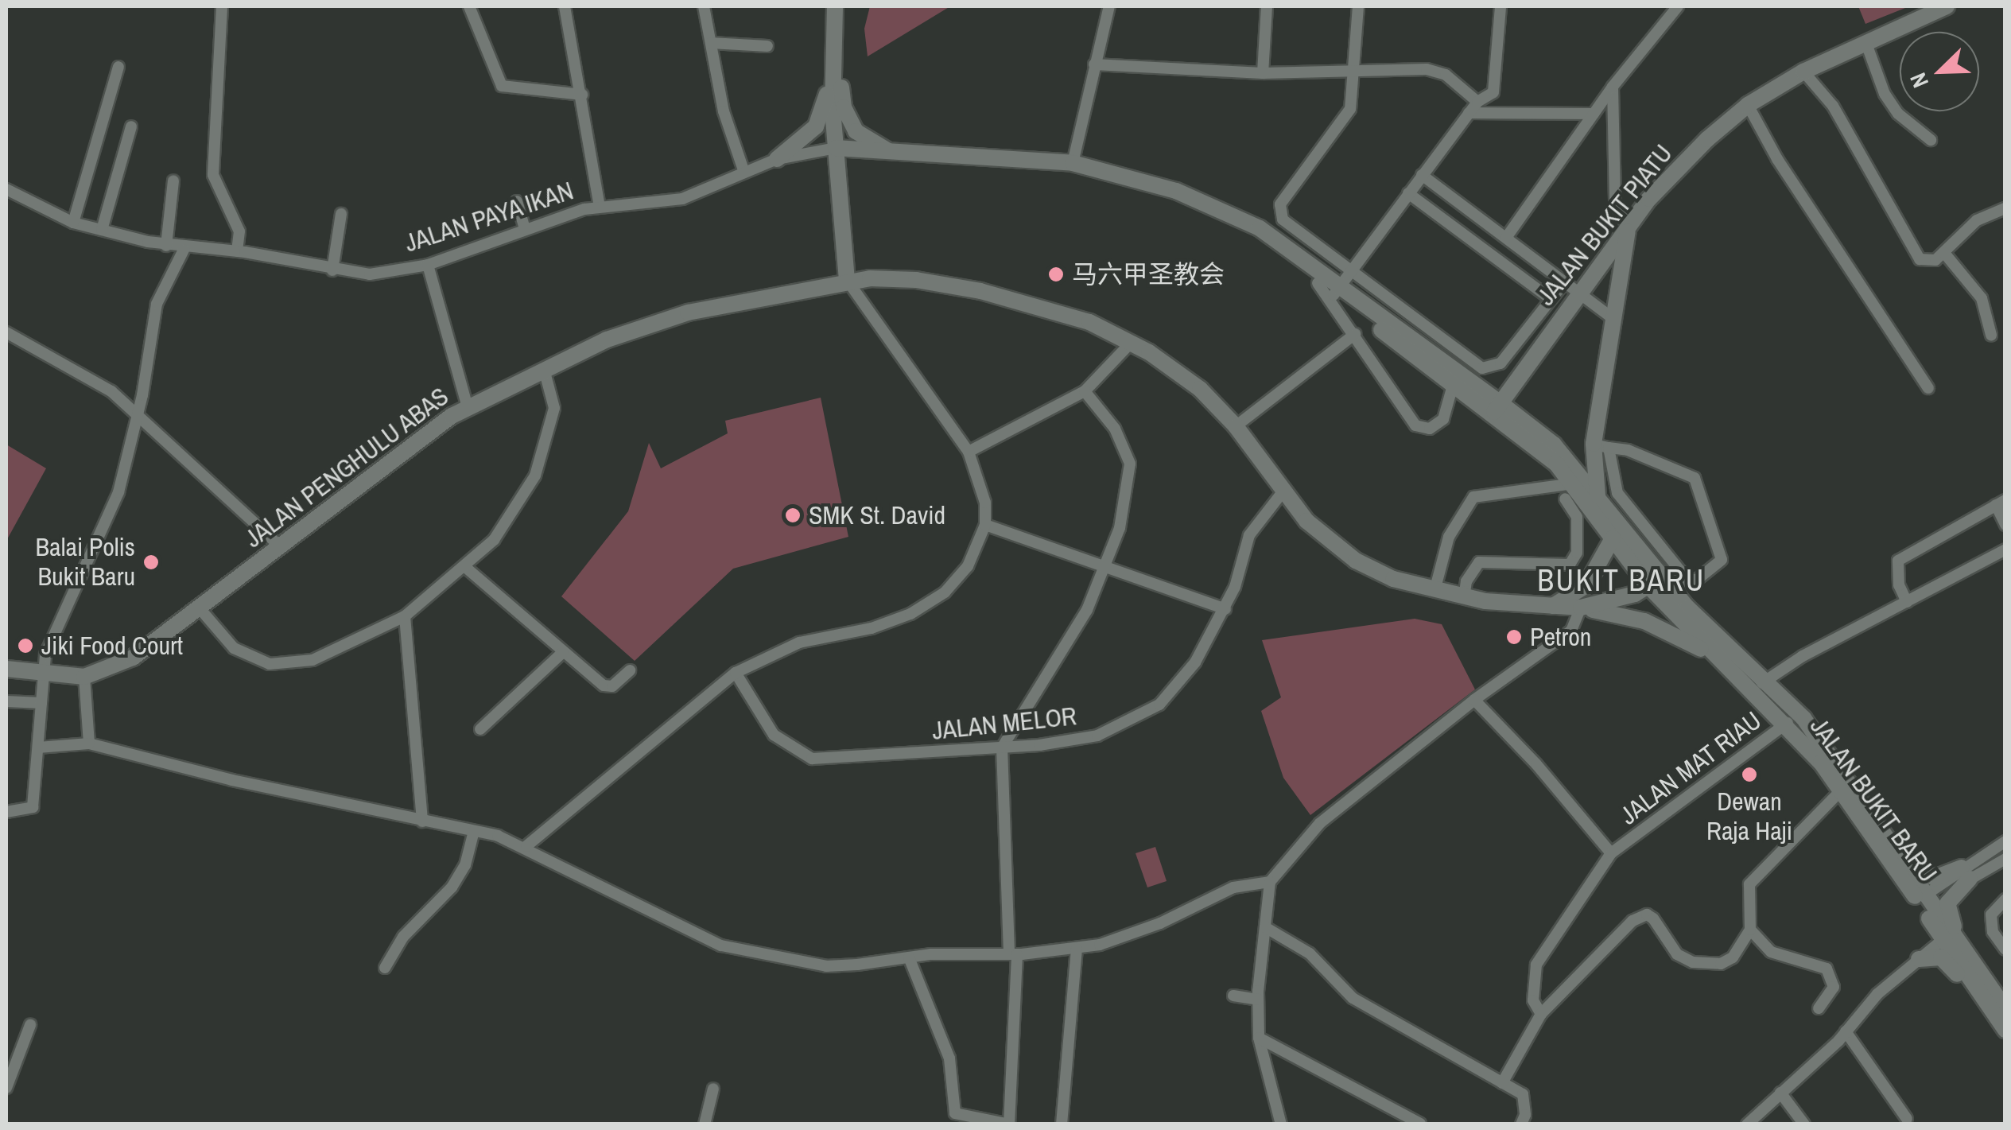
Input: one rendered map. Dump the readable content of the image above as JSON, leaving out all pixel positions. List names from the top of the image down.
{
  "streets": {
    "main road": [
      "JALAN PAYA IKAN",
      "JALAN BUKIT PIATU",
      "JALAN PENGHULU ABAS",
      "JALAN BUKIT BARU"
    ],
    "street": ["JALAN MELOR", "JALAN MAT RIAU"]
  },
  "crossings": [
    ["JALAN PAYA IKAN", "JALAN BUKIT BARU"],
    ["JALAN BUKIT PIATU", "JALAN BUKIT BARU"],
    ["JALAN PENGHULU ABAS", "JALAN MELOR"],
    ["JALAN PENGHULU ABAS", "JALAN BUKIT BARU"],
    ["JALAN MAT RIAU", "JALAN BUKIT BARU"]
  ],
  "districts": ["BUKIT BARU"],
  "places": [
    "马六甲圣教会",
    "SMK St. David",
    "Balai Polis Bukit Baru",
    "Petron",
    "Jiki Food Court",
    "Dewan Raja Haji"
  ],
  "north": "bottom left"
}
